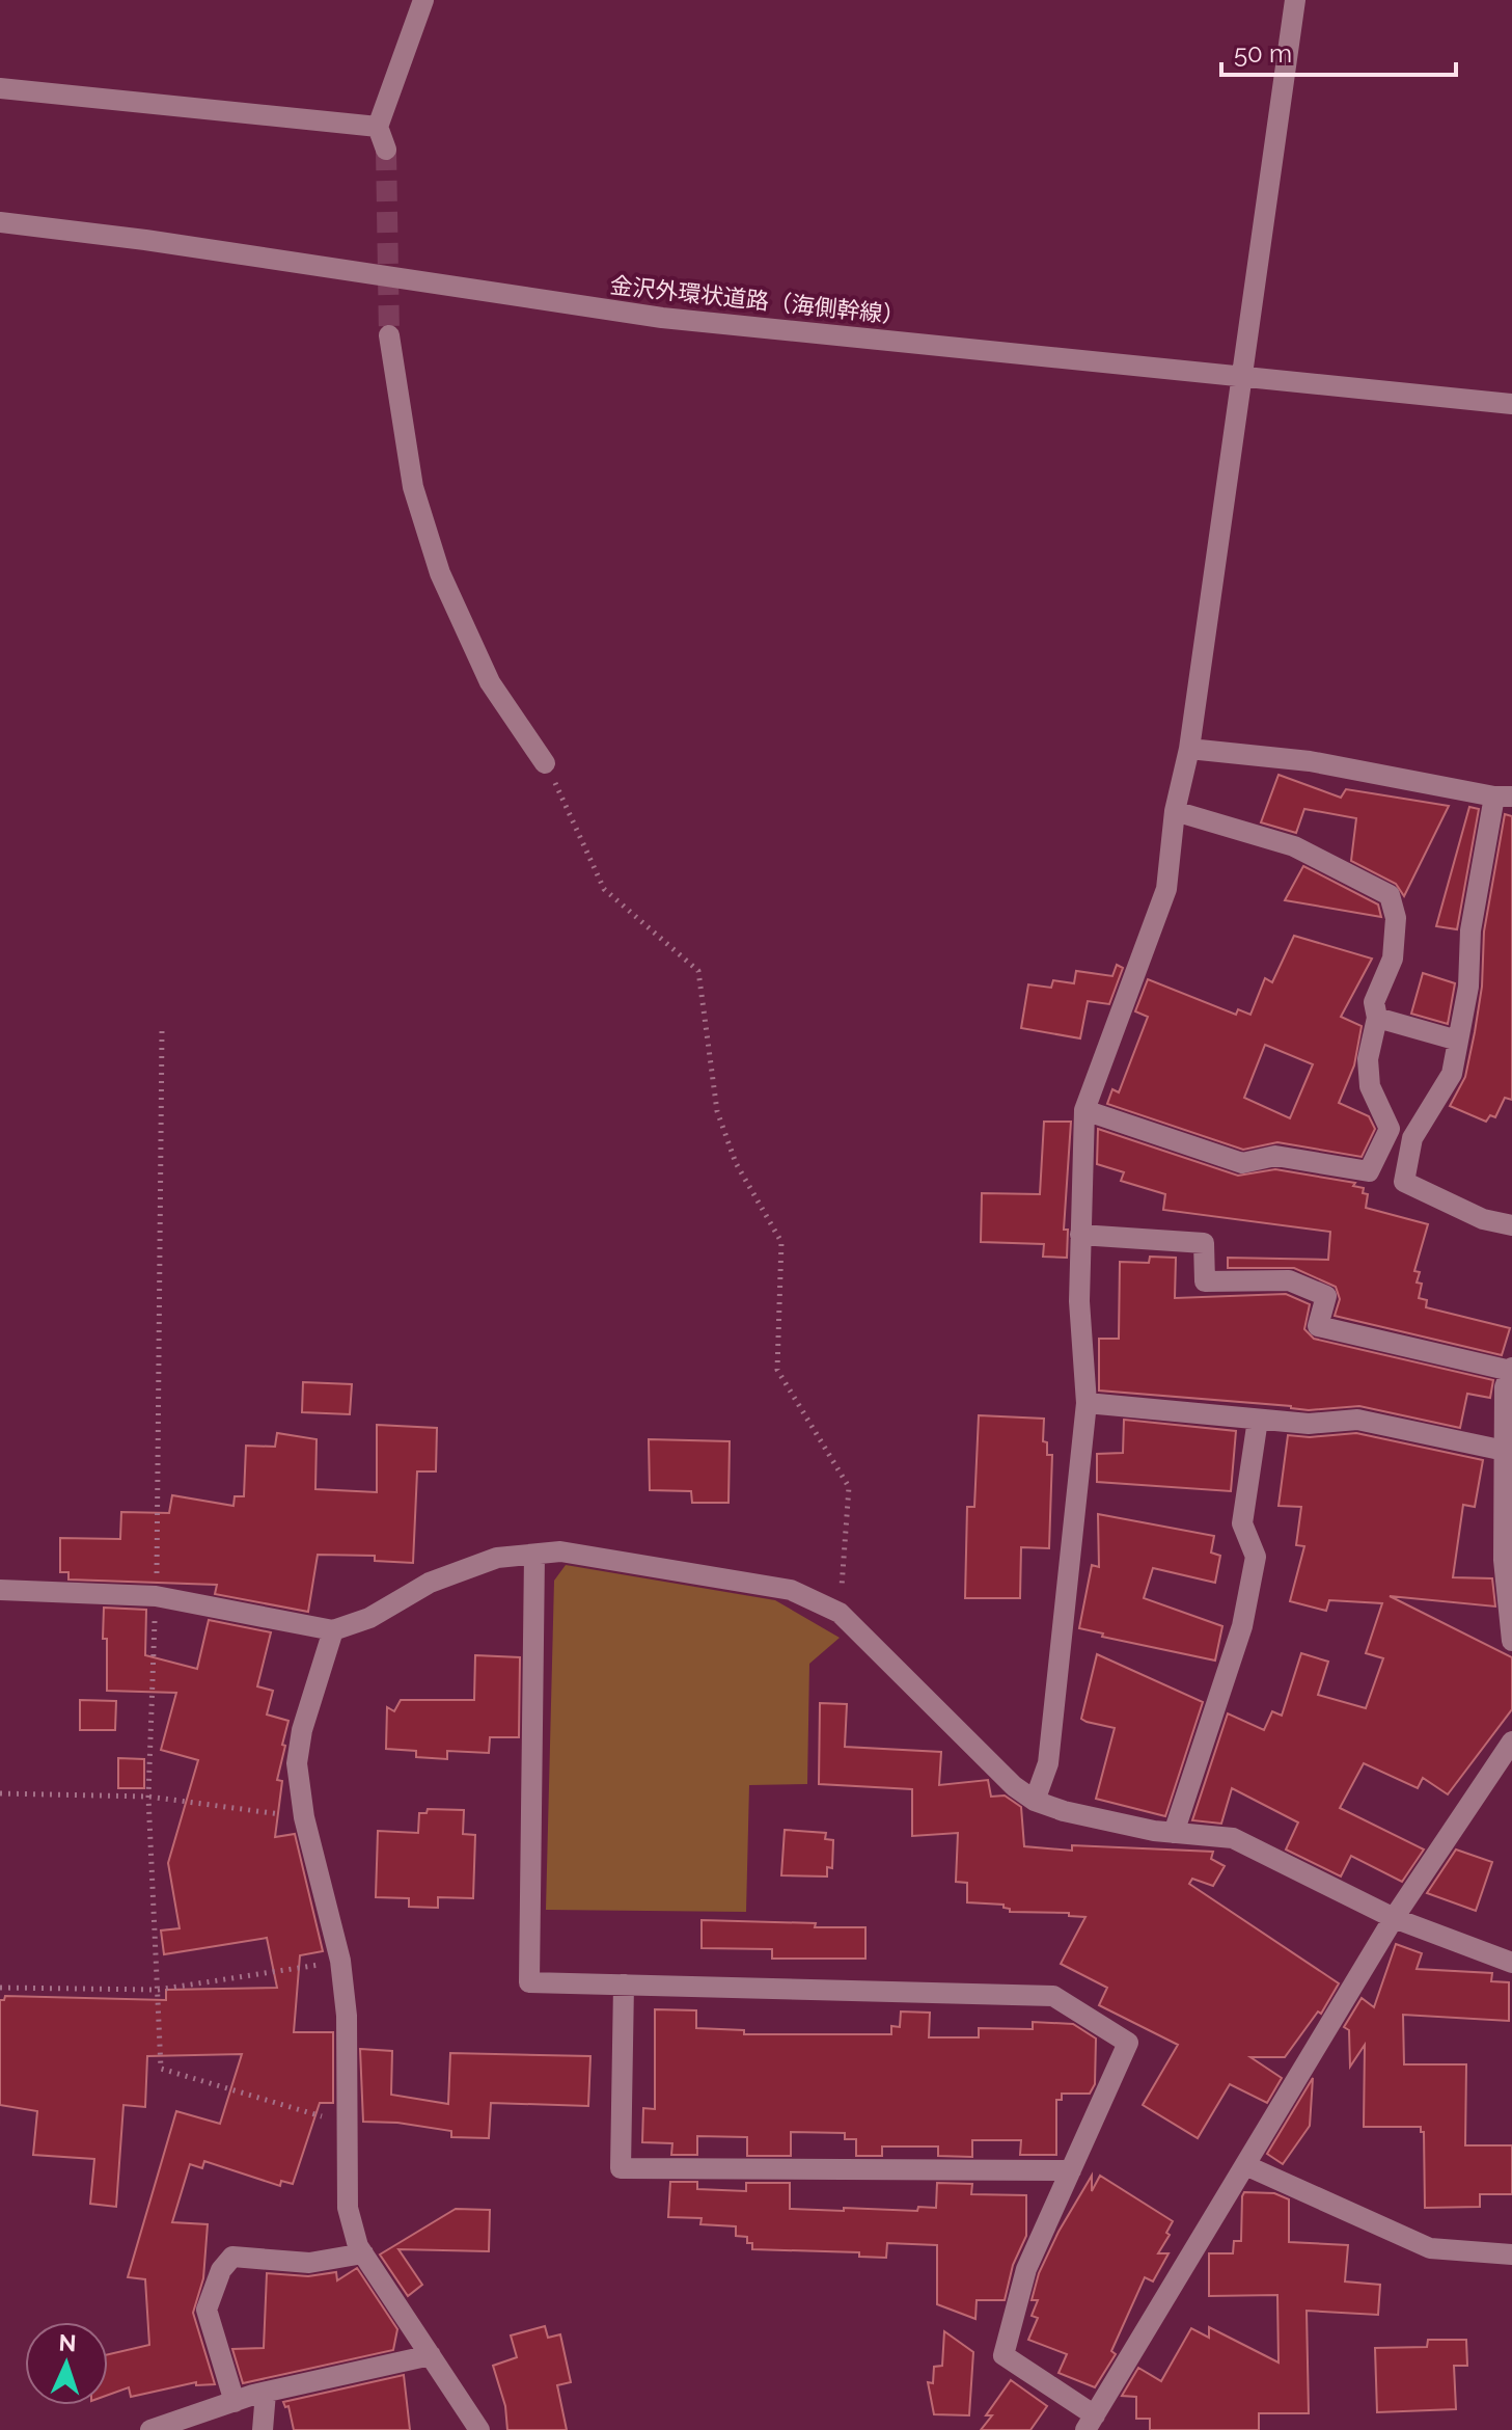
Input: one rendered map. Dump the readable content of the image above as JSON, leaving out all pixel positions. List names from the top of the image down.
{
  "streets": {
    "street": ["金沢外環状道路（海側幹線）"]
  },
  "scale_bar": "50 m",
  "north": "top"
}
